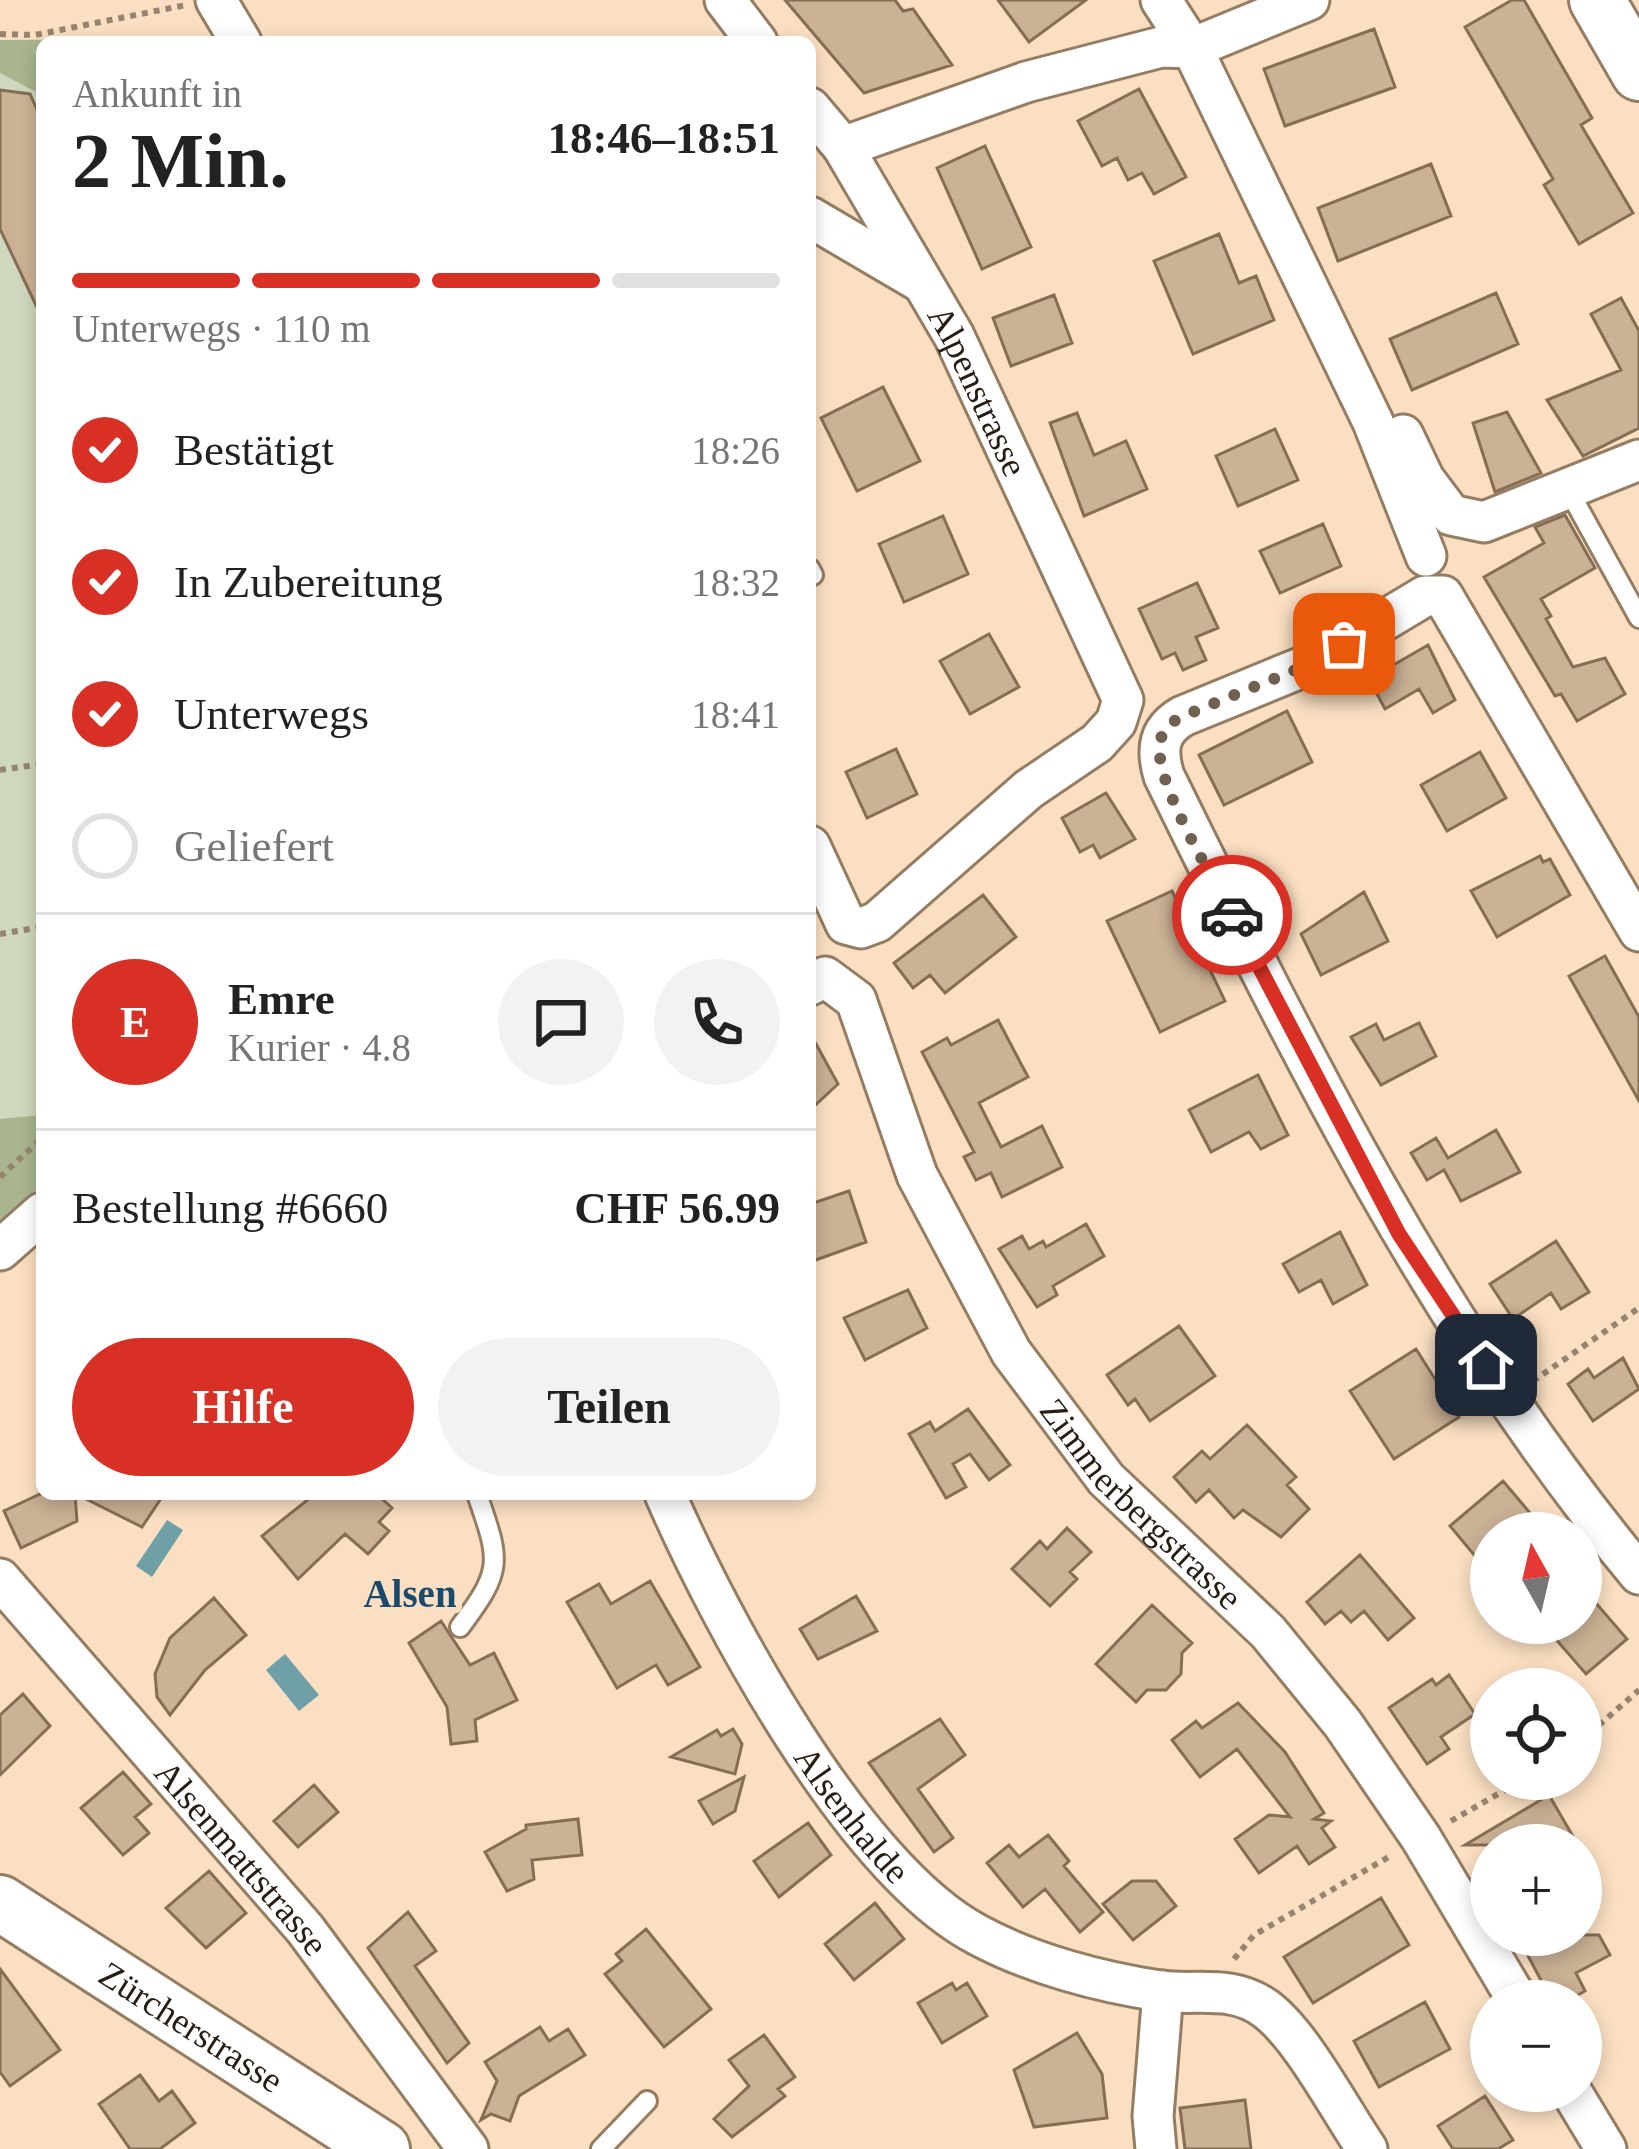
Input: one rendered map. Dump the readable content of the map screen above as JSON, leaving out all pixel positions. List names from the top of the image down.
{
  "streets": {
    "main road": ["Zürcherstrasse"],
    "street": [
      "Alpenstrasse",
      "Zimmerbergstrasse",
      "Alsenhalde",
      "Alsenmattstrasse"
    ]
  },
  "districts": ["Alsen"],
  "north": "top",
  "page": {
    "heading": ["2 Min.", "Ankunft in", "18:46–18:51"],
    "panel": [
      "Emre",
      "Kurier · 4.8",
      "Bestellung #6660",
      "CHF 56.99"
    ],
    "bar": "Unterwegs · 110 m",
    "list": [
      ["Bestätigt", "18:26"],
      ["In Zubereitung", "18:32"],
      ["Unterwegs", "18:41"],
      "Geliefert"
    ],
    "round": "E",
    "buttons": ["Hilfe", "Teilen"],
    "map_buttons": ["+", "−"]
  }
}
